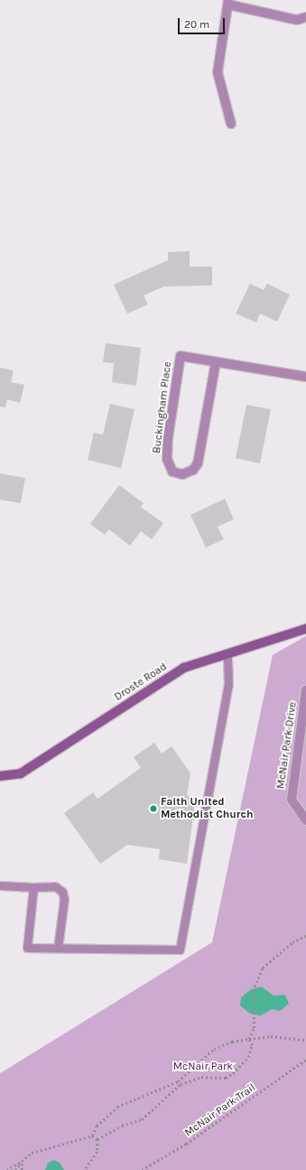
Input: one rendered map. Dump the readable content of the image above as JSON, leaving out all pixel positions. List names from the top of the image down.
{
  "streets": {
    "street": ["Buckingham Place", "Droste Road", "McNair Park Drive"],
    "path": ["McNair Park Trail"]
  },
  "parks": ["McNair Park"],
  "places": ["Faith United Methodist Church"],
  "scale_bar": "20 m"
}
